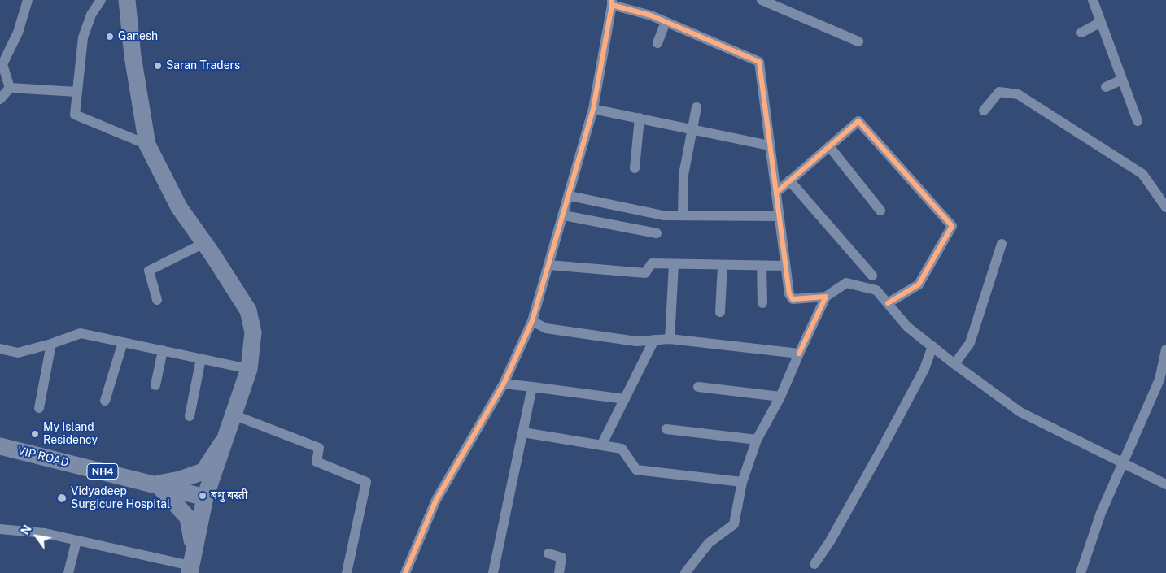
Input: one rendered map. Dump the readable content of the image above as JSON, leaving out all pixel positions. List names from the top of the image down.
{
  "streets": {
    "highway": ["VIP ROAD", "NH4"]
  },
  "places": [
    "Ganesh",
    "Saran Traders",
    "My Island Residency",
    "बथु बस्ती",
    "Vidyadeep Surgicure Hospital"
  ],
  "north": "top left"
}
